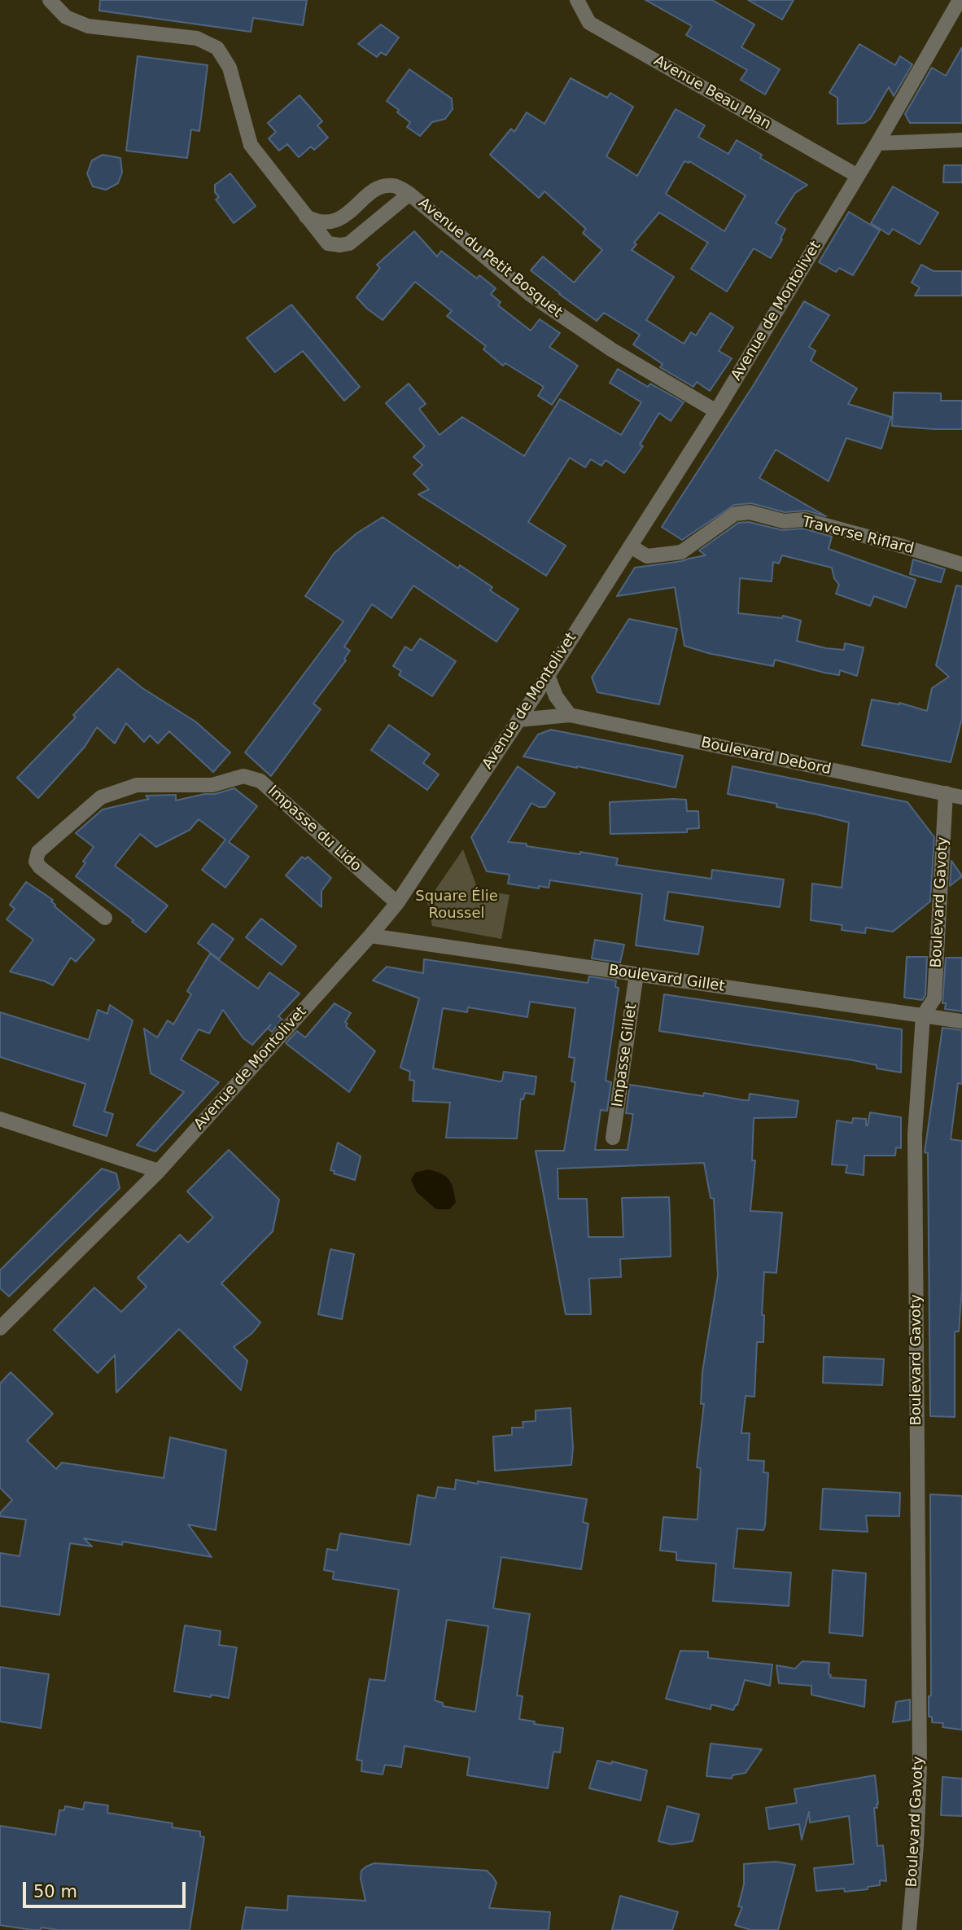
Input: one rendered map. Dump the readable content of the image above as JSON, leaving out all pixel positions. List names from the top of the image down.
{
  "streets": {
    "street": [
      "Avenue Beau Plan",
      "Avenue du Petit Bosquet",
      "Avenue de Montolivet",
      "Traverse Riflard",
      "Boulevard Debord",
      "Impasse du Lido",
      "Boulevard Gavoty",
      "Boulevard Gillet",
      "Impasse Gillet"
    ]
  },
  "crossings": [
    ["Avenue Beau Plan", "Avenue de Montolivet"],
    ["Avenue du Petit Bosquet", "Avenue de Montolivet"],
    ["Avenue de Montolivet", "Traverse Riflard"],
    ["Avenue de Montolivet", "Boulevard Debord"],
    ["Avenue de Montolivet", "Impasse du Lido"],
    ["Avenue de Montolivet", "Boulevard Gillet"],
    ["Boulevard Debord", "Boulevard Gavoty"],
    ["Boulevard Gavoty", "Boulevard Gillet"],
    ["Boulevard Gillet", "Impasse Gillet"]
  ],
  "parks": ["Square Élie Roussel"],
  "scale_bar": "50 m"
}
